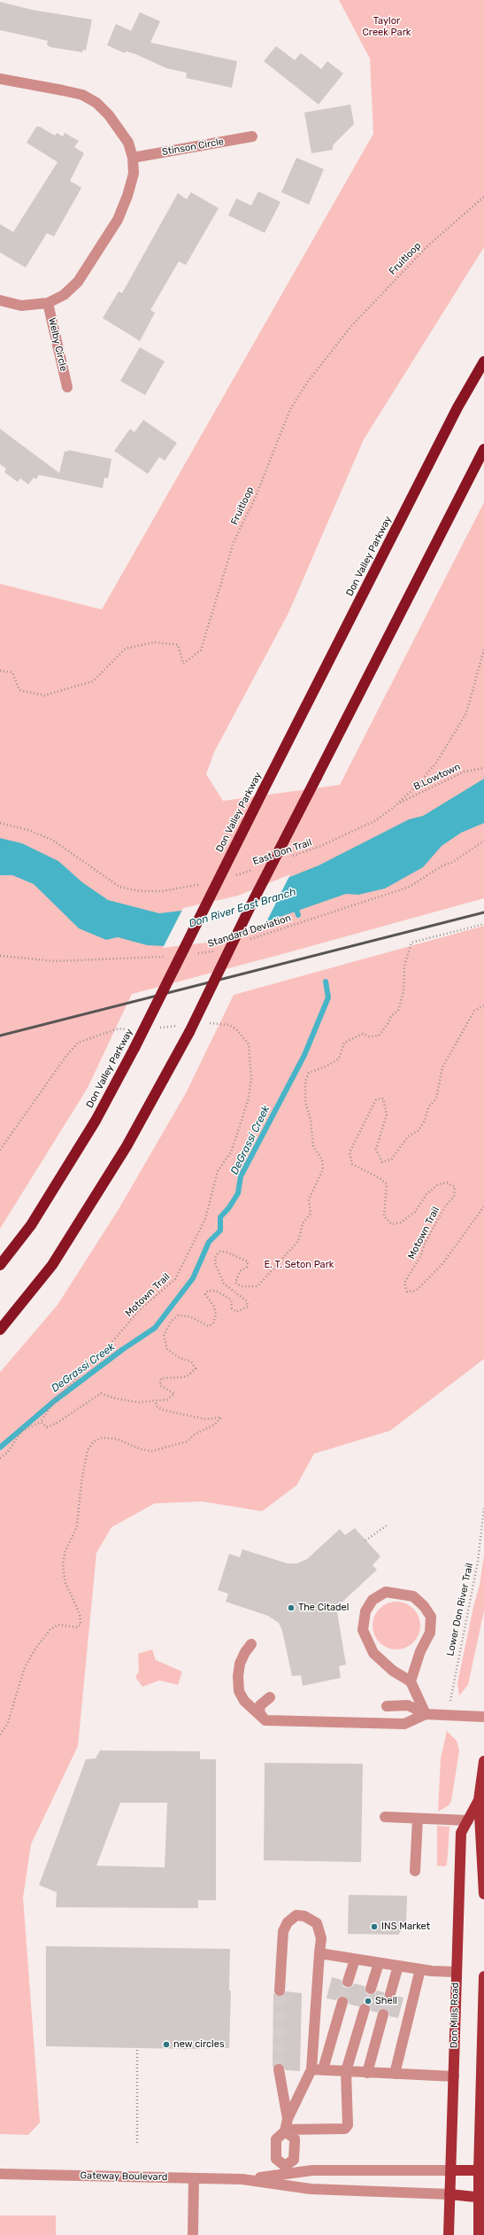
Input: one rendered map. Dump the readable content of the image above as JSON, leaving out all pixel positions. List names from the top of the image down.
{
  "streets": {
    "highway": ["Don Valley Parkway"],
    "main road": ["Don Mills Road"],
    "street": ["Stinson Circle", "Welby Circle", "Gateway Boulevard"],
    "path": [
      "Fruitloop",
      "B.Lowtown",
      "East Don Trail",
      "Standard Deviation",
      "Motown Trail",
      "Lower Don River Trail"
    ]
  },
  "crossings": [
    ["B.Lowtown", "East Don Trail"],
    ["Don Mills Road", "Gateway Boulevard"]
  ],
  "water": ["Don River East Branch", "DeGrassi Creek"],
  "parks": ["Taylor Creek Park", "E. T. Seton Park"],
  "places": [
    "The Citadel",
    "INS Market",
    "Shell",
    "new circles"
  ]
}
